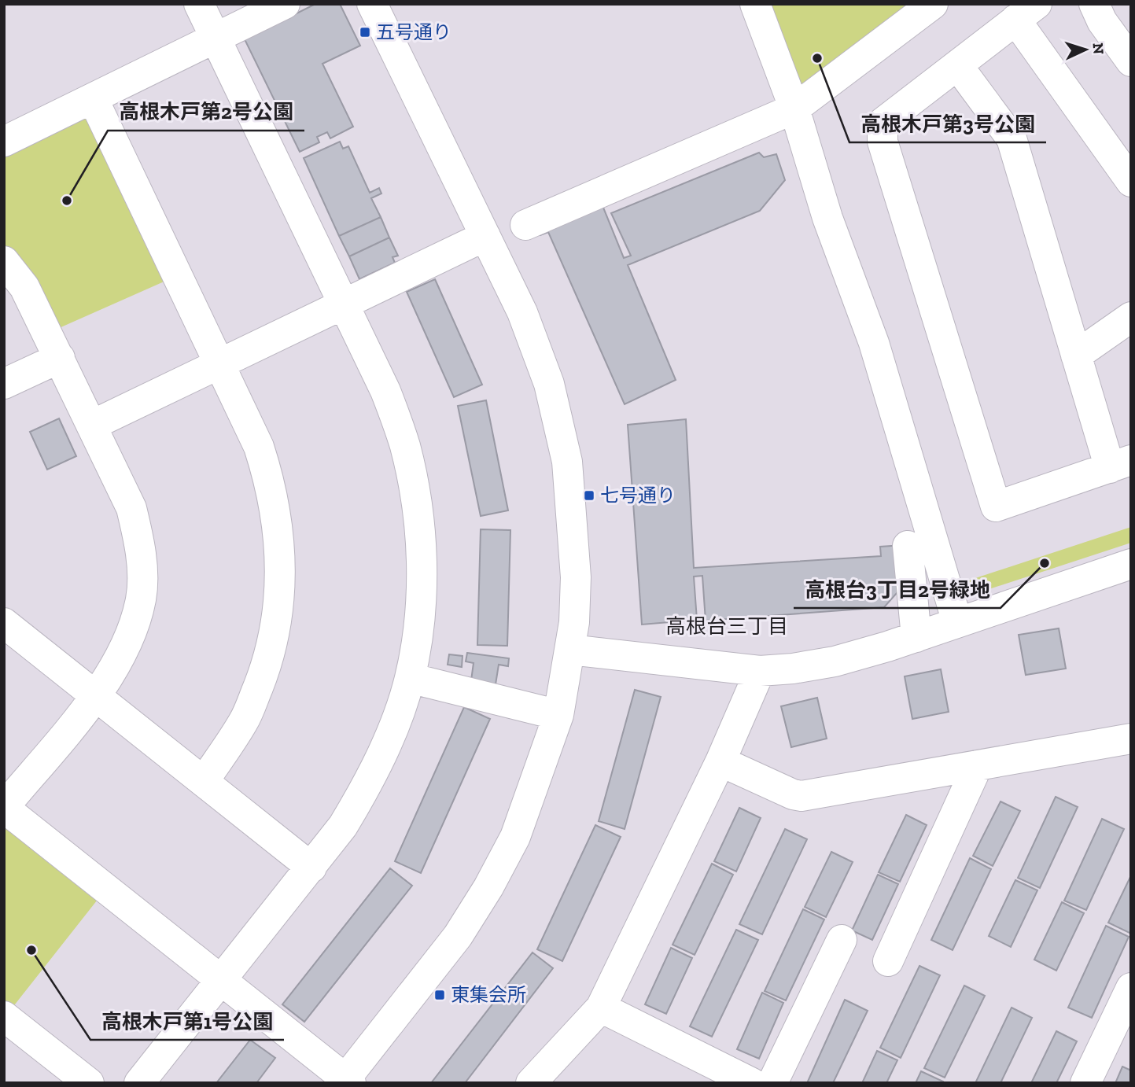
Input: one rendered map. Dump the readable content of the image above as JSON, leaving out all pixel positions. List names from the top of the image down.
{
  "districts": ["高根台三丁目"],
  "places": {
    "transit": ["五号通り", "七号通り", "東集会所"],
    "other": [
      "高根木戸第3号公園",
      "高根木戸第2号公園",
      "高根台3丁目2号緑地",
      "高根木戸第1号公園"
    ]
  },
  "north": "right"
}
